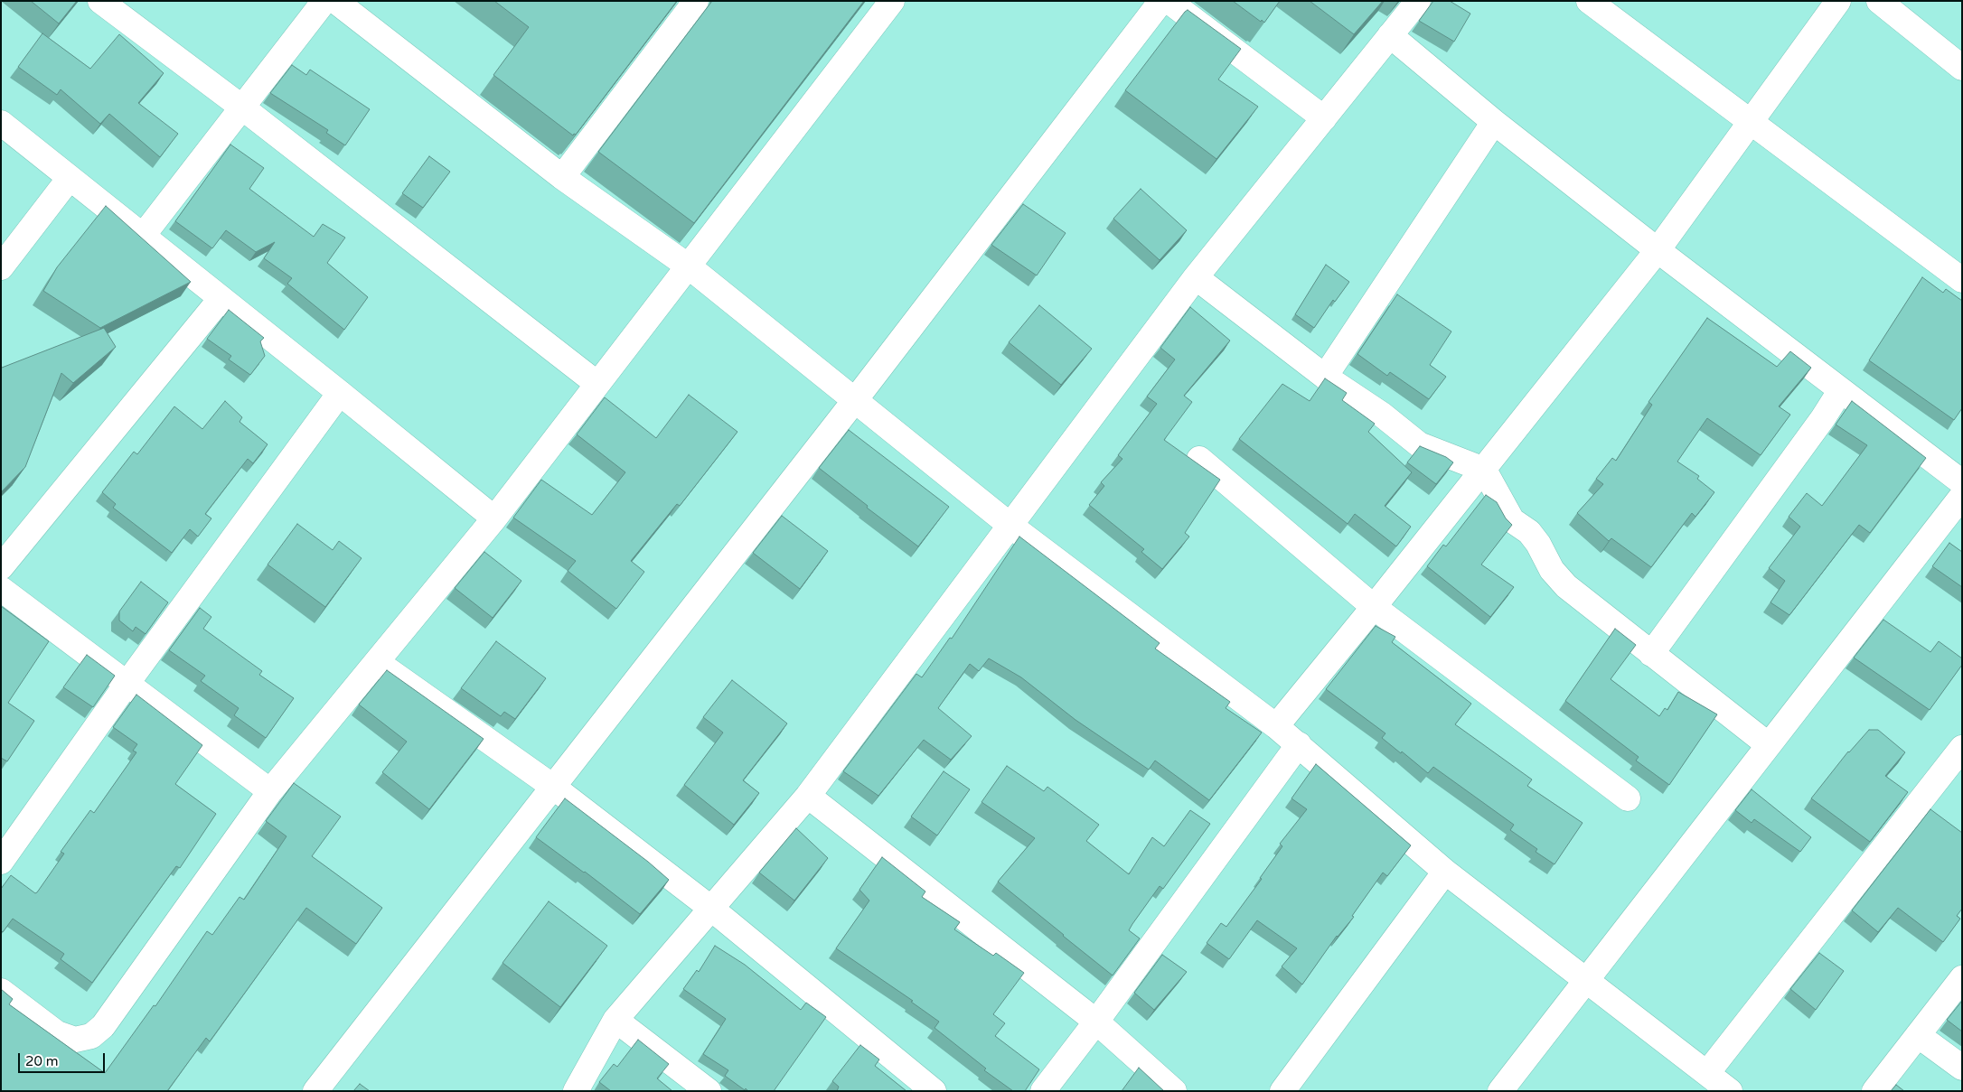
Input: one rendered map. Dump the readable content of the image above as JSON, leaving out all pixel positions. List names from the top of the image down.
{
  "scale_bar": "20 m"
}
